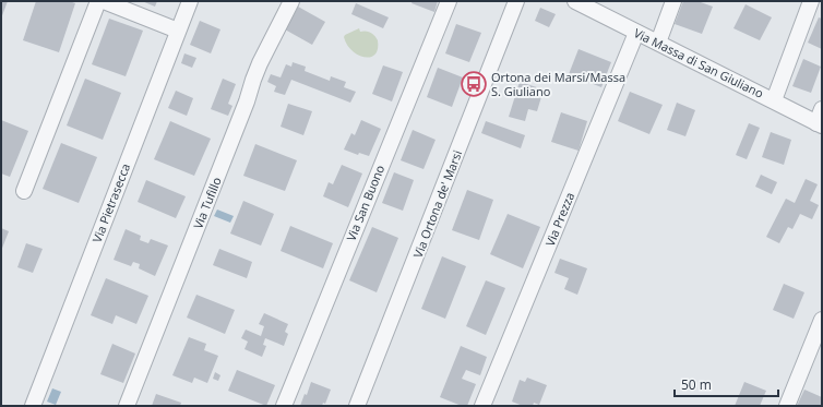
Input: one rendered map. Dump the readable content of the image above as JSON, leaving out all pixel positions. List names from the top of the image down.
{
  "streets": {
    "street": [
      "Via Massa di San Giuliano",
      "Via Pietrasecca",
      "Via Tufillo",
      "Via San Buono",
      "Via Ortona de' Marsi",
      "Via Prezza"
    ]
  },
  "crossings": [
    ["Via Massa di San Giuliano", "Via Prezza"]
  ],
  "places": {
    "bus stop": ["Ortona dei Marsi/Massa S. Giuliano"]
  },
  "scale_bar": "50 m"
}
